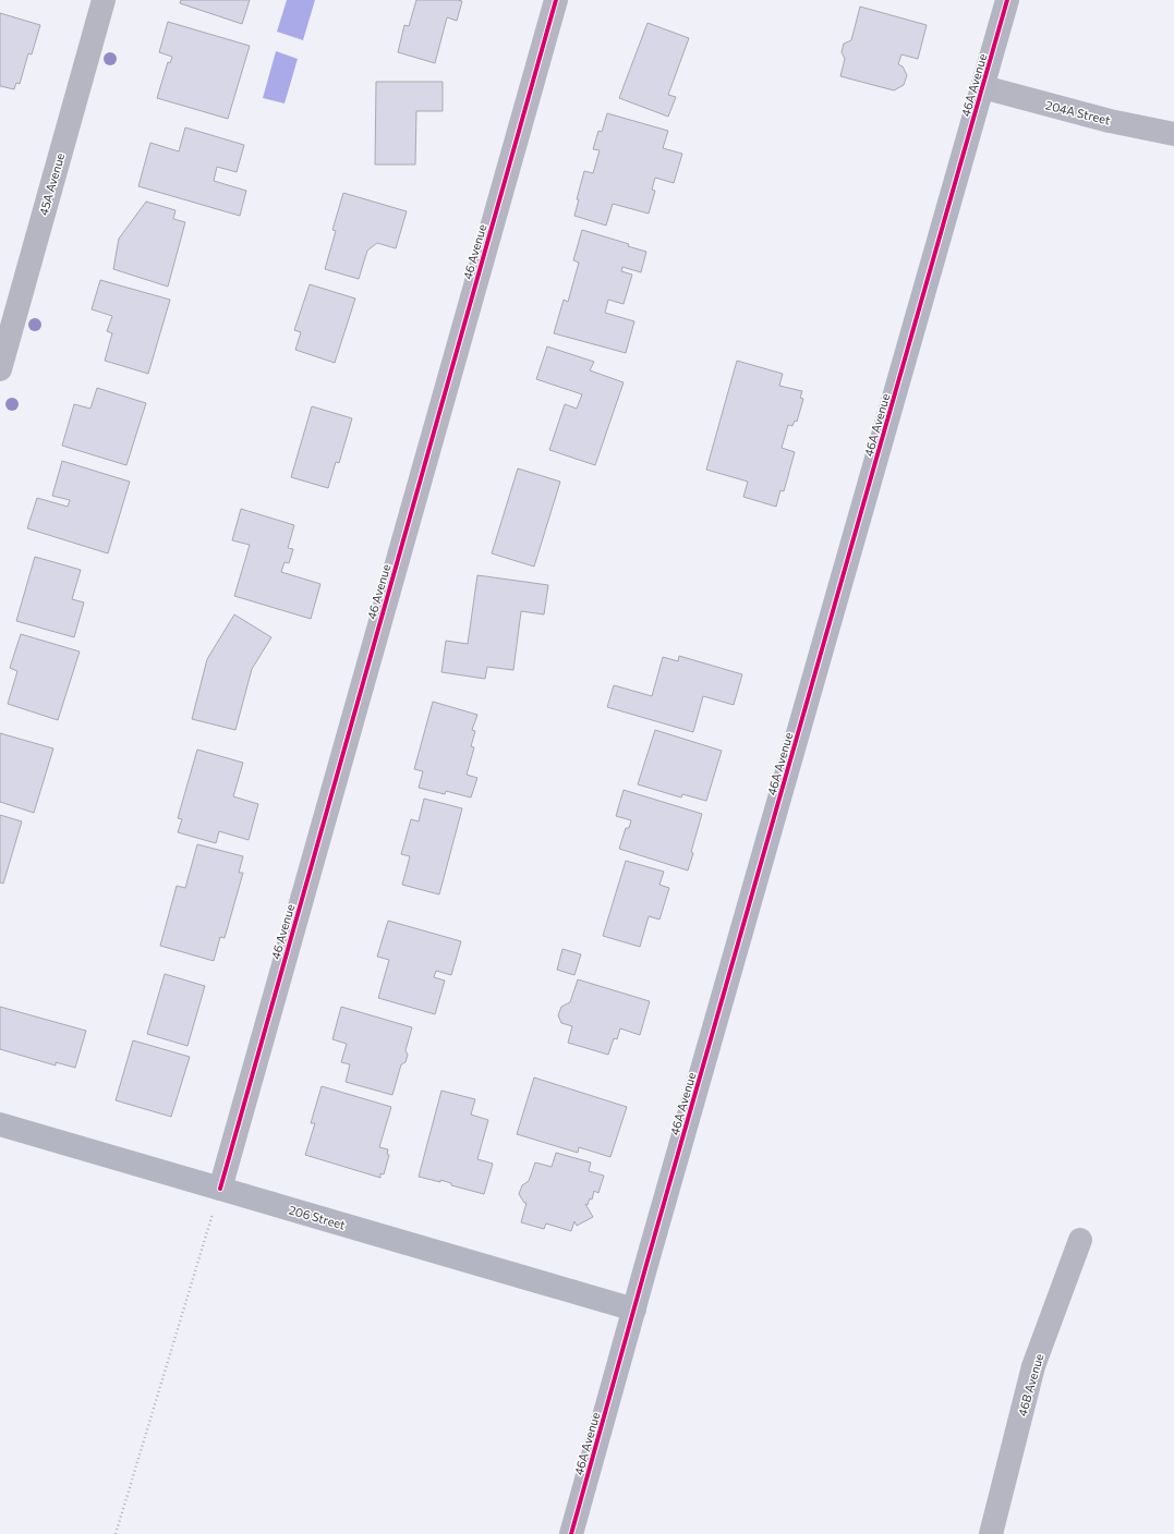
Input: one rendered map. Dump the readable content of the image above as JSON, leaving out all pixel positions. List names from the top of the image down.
{
  "streets": {
    "street": [
      "46A Avenue",
      "204A Street",
      "45A Avenue",
      "46 Avenue",
      "206 Street",
      "46B Avenue"
    ]
  },
  "crossings": [
    ["46A Avenue", "204A Street"],
    ["46A Avenue", "206 Street"],
    ["46 Avenue", "206 Street"]
  ]
}
